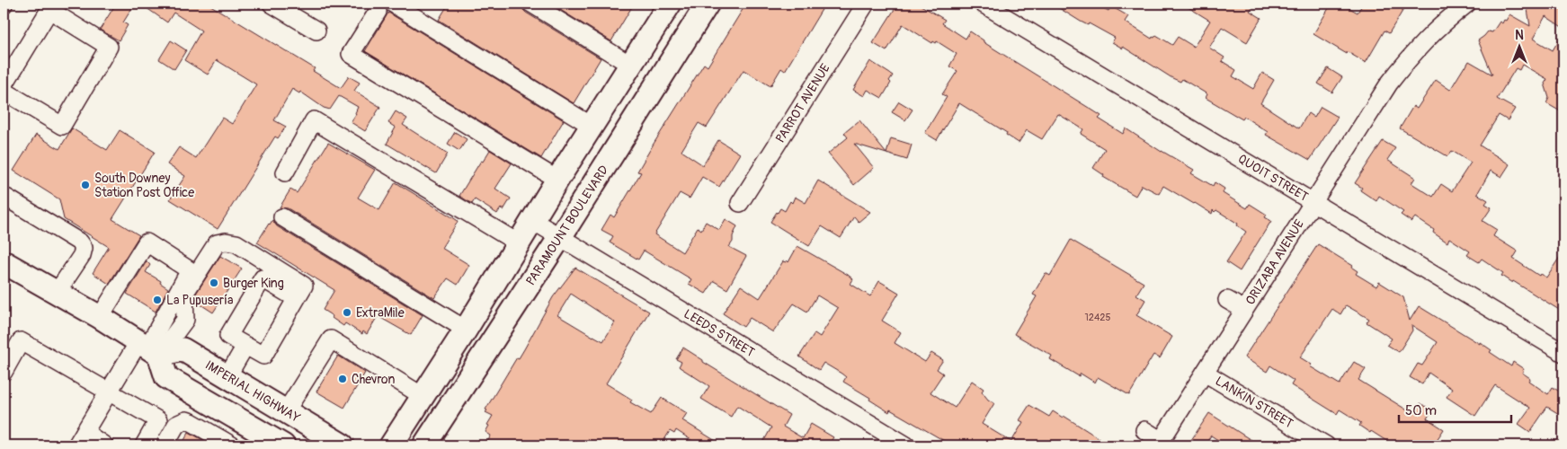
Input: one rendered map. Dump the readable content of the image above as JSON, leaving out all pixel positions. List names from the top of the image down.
{
  "streets": {
    "main road": ["PARAMOUNT BOULEVARD", "IMPERIAL HIGHWAY"],
    "street": [
      "PARROT AVENUE",
      "QUOIT STREET",
      "ORIZABA AVENUE",
      "LEEDS STREET",
      "LANKIN STREET"
    ]
  },
  "crossings": [
    ["QUOIT STREET", "ORIZABA AVENUE"],
    ["PARAMOUNT BOULEVARD", "LEEDS STREET"],
    ["ORIZABA AVENUE", "LANKIN STREET"]
  ],
  "places": [
    "South Downey Station Post Office",
    "Burger King",
    "La Pupusería",
    "ExtraMile",
    "Chevron"
  ],
  "house_numbers": ["12425"],
  "scale_bar": "50 m",
  "north": "top"
}
